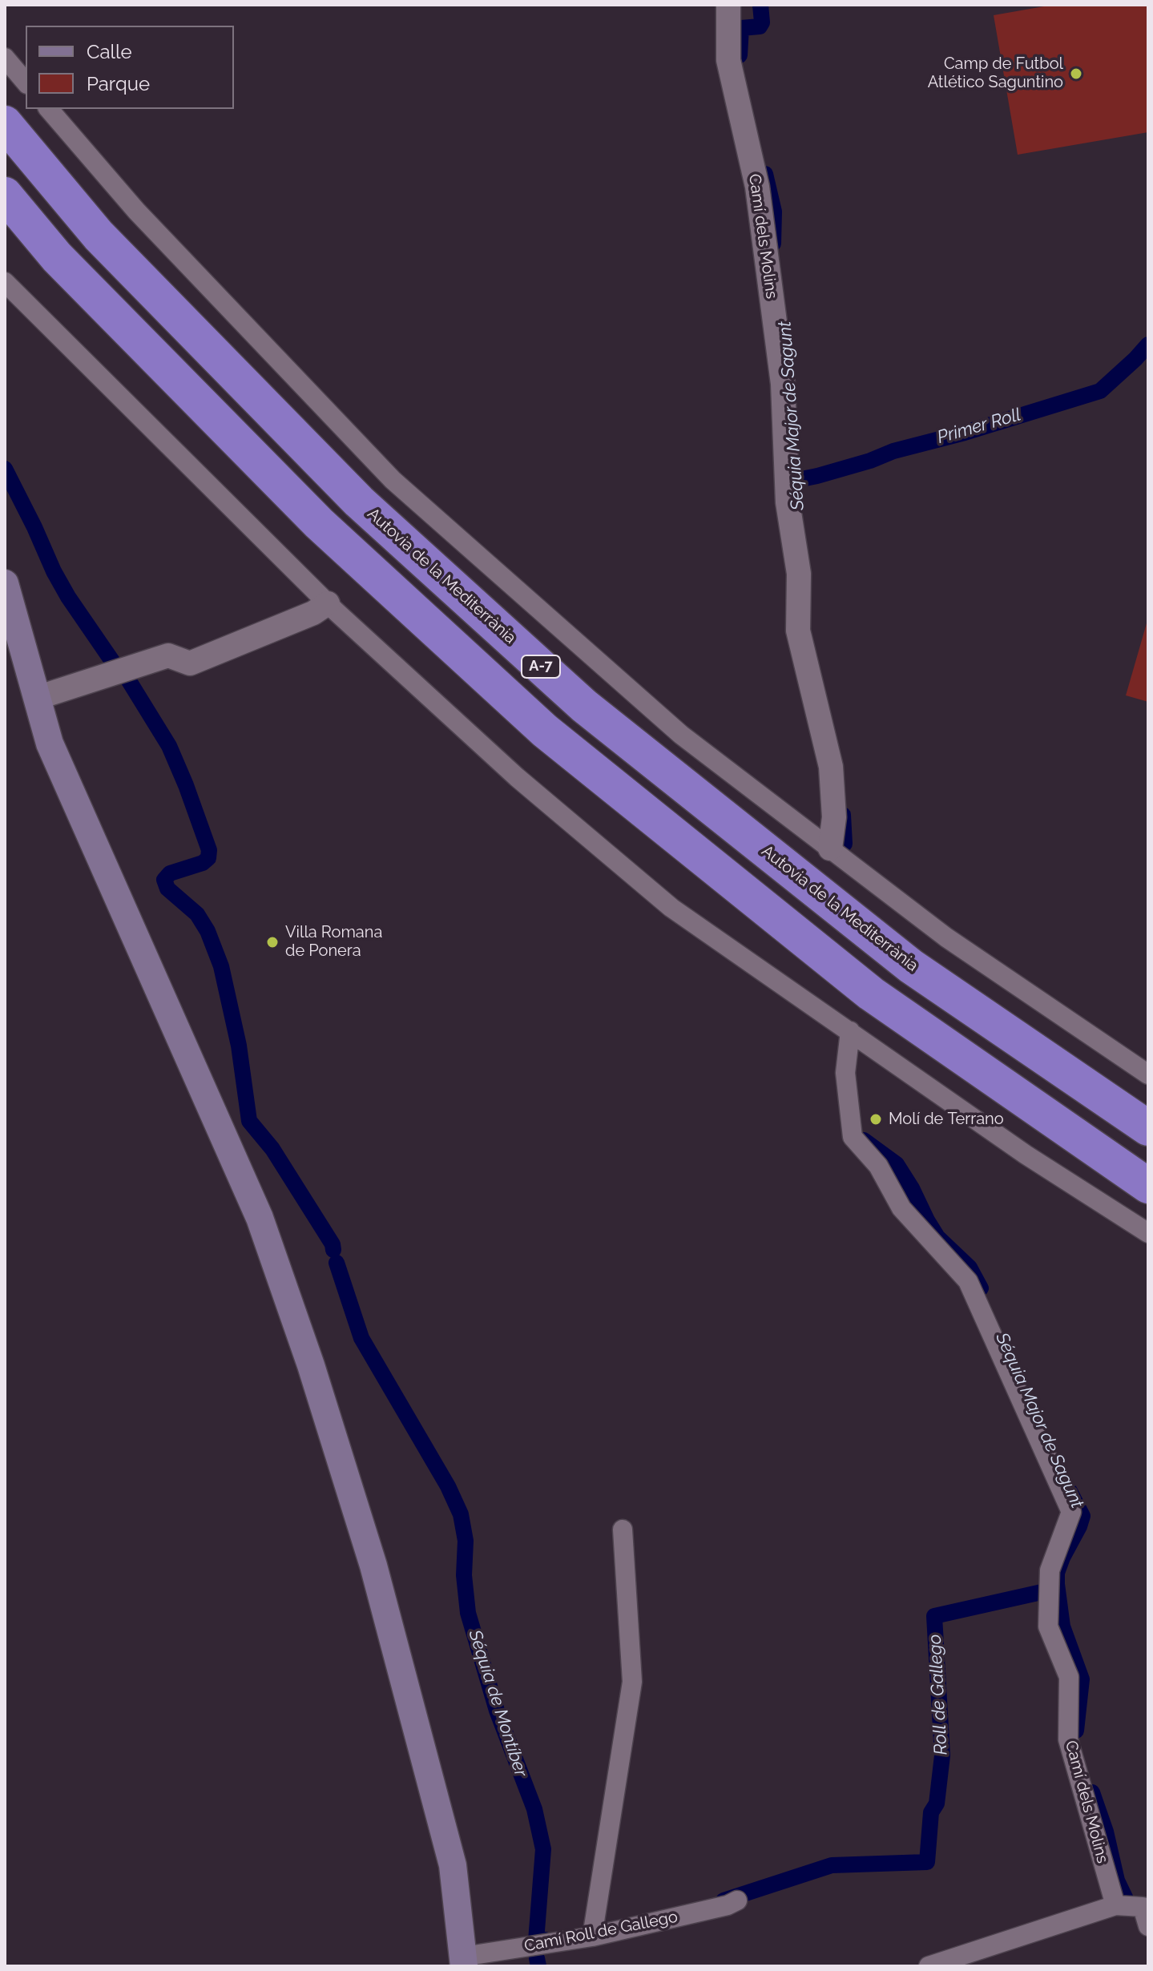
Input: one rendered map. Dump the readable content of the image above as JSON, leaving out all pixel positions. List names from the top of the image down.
{
  "streets": {
    "highway": ["Autovia de la Mediterrània", "A-7"],
    "street": ["Camí dels Molins", "Camí Roll de Gallego"]
  },
  "water": [
    "Séquia Major de Sagunt",
    "Primer Roll",
    "Roll de Gallego",
    "Séquia de Montíber"
  ],
  "places": ["Camp de Futbol Atlético Saguntino", "Villa Romana de Ponera", "Molí de Terrano"],
  "legend": ["Calle", "Parque"]
}
